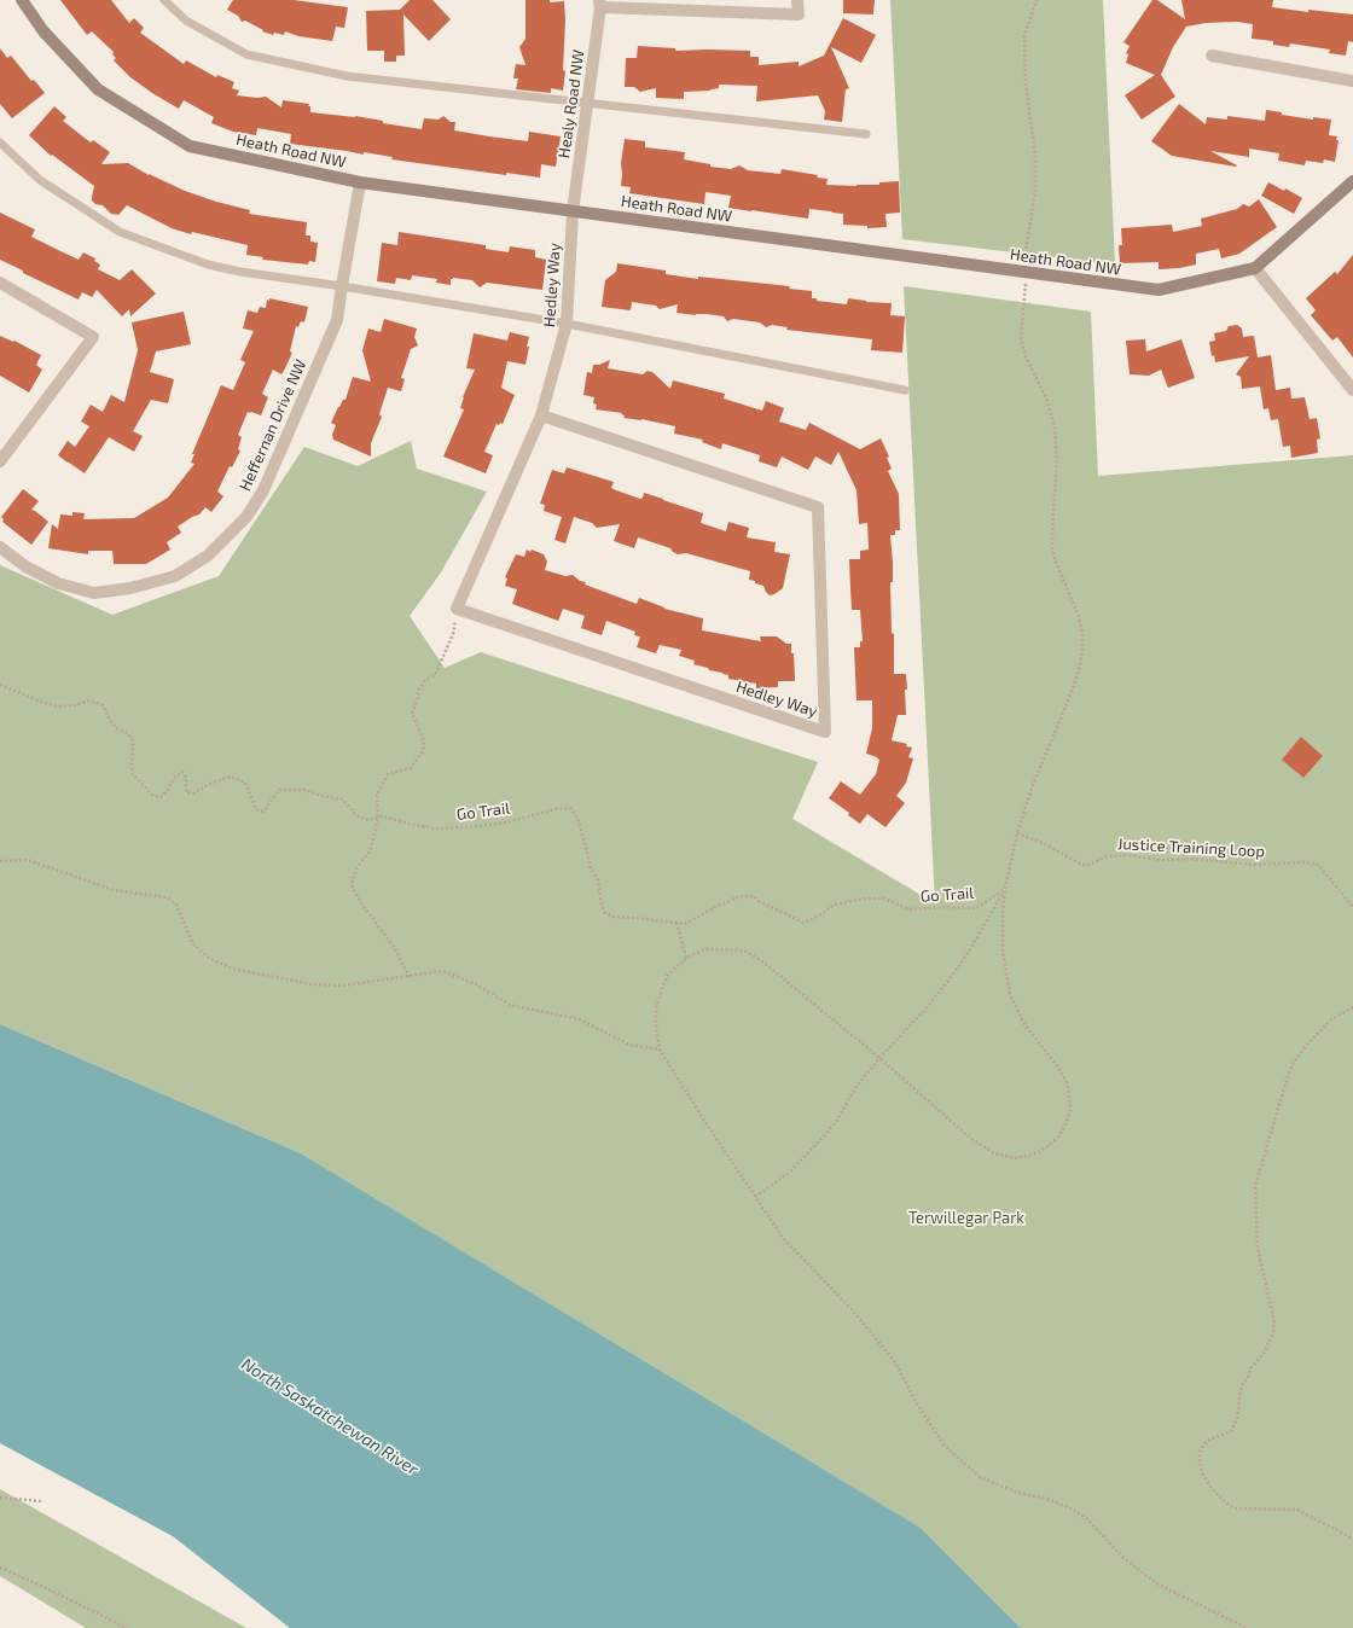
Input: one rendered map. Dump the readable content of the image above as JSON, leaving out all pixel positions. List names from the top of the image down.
{
  "streets": {
    "street": [
      "Healy Road NW",
      "Heath Road NW",
      "Hedley Way",
      "Heffernan Drive NW"
    ],
    "path": ["Go Trail", "Justice Training Loop"]
  },
  "crossings": [
    ["Healy Road NW", "Heath Road NW"],
    ["Healy Road NW", "Hedley Way"],
    ["Heath Road NW", "Hedley Way"],
    ["Heath Road NW", "Heffernan Drive NW"]
  ],
  "water": ["North Saskatchewan River"],
  "parks": ["Terwillegar Park"]
}
